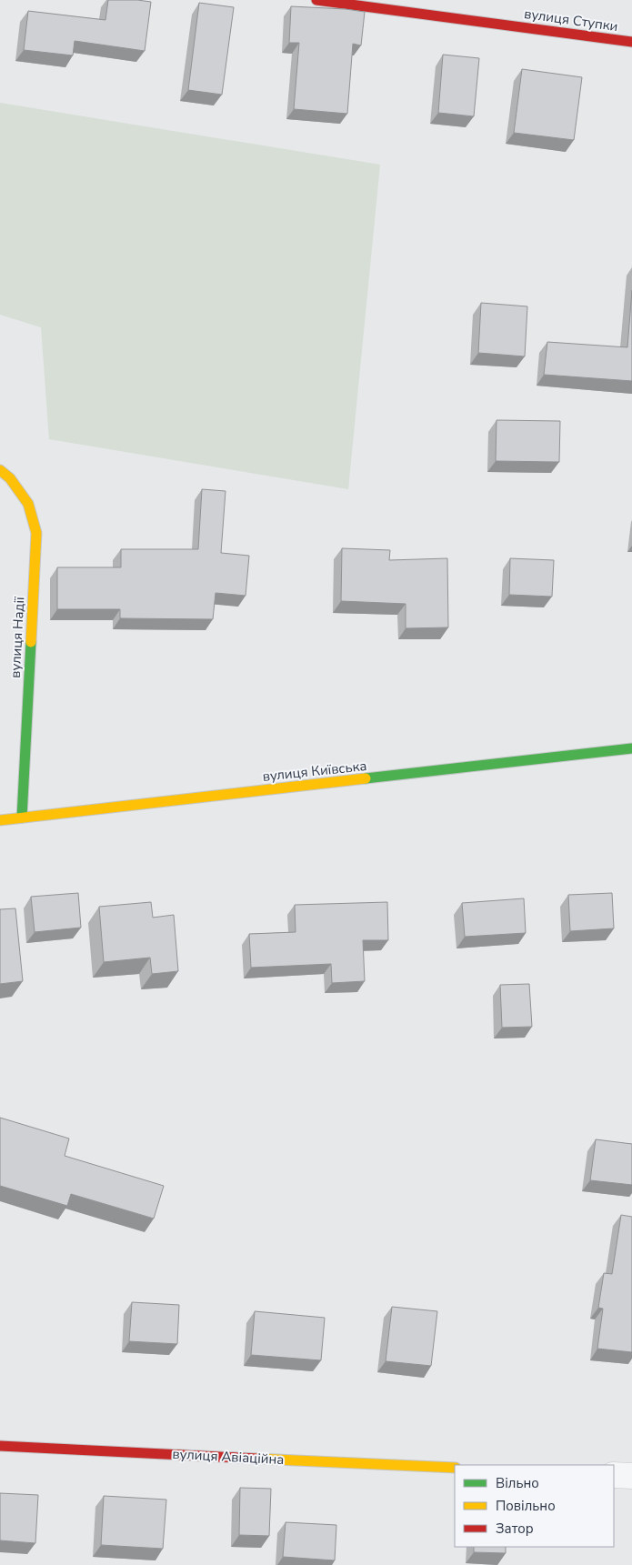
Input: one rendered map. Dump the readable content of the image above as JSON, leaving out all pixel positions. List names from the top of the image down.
{
  "streets": {
    "street": [
      "вулиця Ступки",
      "вулиця Надії",
      "вулиця Київська",
      "вулиця Авіаційна"
    ]
  },
  "crossings": [
    ["вулиця Надії", "вулиця Київська"]
  ],
  "legend": ["Вільно", "Повільно", "Затор"]
}
